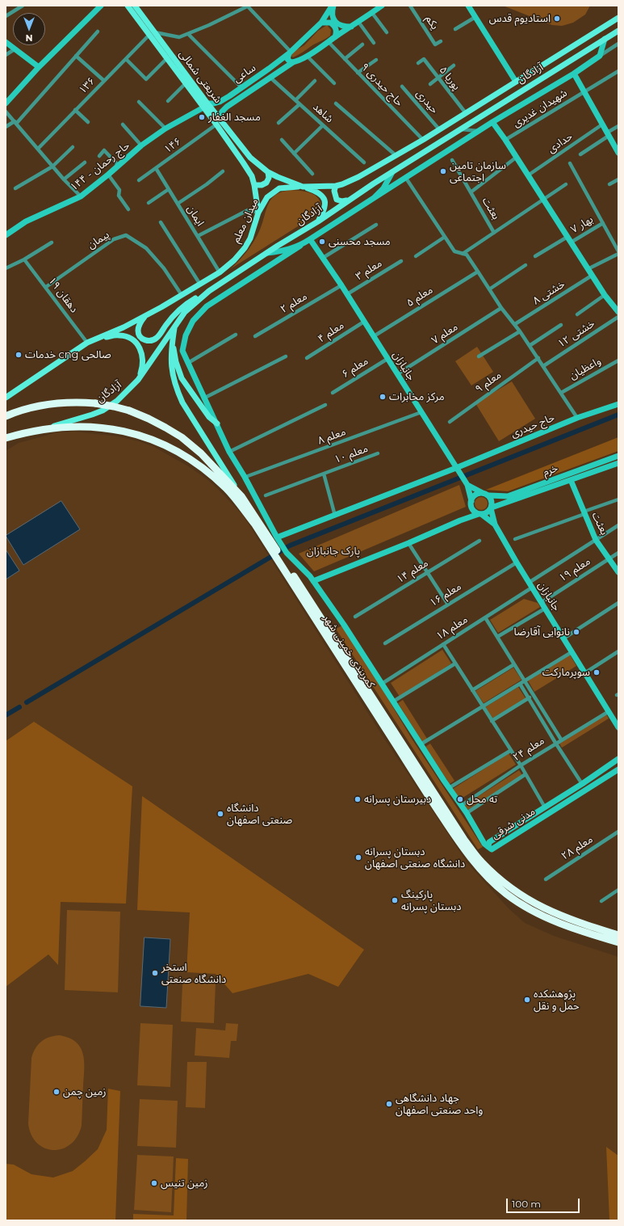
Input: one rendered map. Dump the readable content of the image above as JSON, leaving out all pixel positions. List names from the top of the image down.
{
  "streets": {
    "highway": ["کمربندی خمینی شهر"],
    "main road": ["آزادگان", "شریعتی شمالی", "میدان معلم"],
    "street": [
      "یکم",
      "ساعی",
      "پوریا ۵",
      "حاج حیدری ۹",
      "۱۳۶",
      "حیدری",
      "شهیدان غدیری",
      "شاهد",
      "حدادی",
      "۱۴۶",
      "حاج رحمان - ۱۴۴",
      "بعثت",
      "ایمان",
      "بهار ۷",
      "پیمان",
      "معلم ۳",
      "خشتی ۸",
      "دهقان ۱۹",
      "معلم ۵",
      "معلم ۲",
      "معلم ۴",
      "معلم ۷",
      "خشتی ۱۲",
      "جانبازان",
      "معلم ۶",
      "واعظیان",
      "معلم ۹",
      "حاج حیدری",
      "معلم ۸",
      "معلم ۱۰",
      "خرم",
      "معلم ۱۹",
      "معلم ۱۴",
      "معلم ۱۶",
      "معلم ۱۸",
      "معلم ۲۴",
      "مدنی شرقی",
      "معلم ۲۸"
    ]
  },
  "crossings": [
    ["ساعی", "شریعتی شمالی"],
    ["ساعی", "حاج حیدری ۹"],
    ["ساعی", "شاهد"],
    ["ساعی", "حاج رحمان - ۱۴۴"],
    ["آزادگان", "شریعتی شمالی"],
    ["آزادگان", "پوریا ۵"],
    ["آزادگان", "حاج حیدری ۹"],
    ["آزادگان", "حیدری"],
    ["آزادگان", "میدان معلم"],
    ["آزادگان", "کمربندی خمینی شهر"],
    ["شریعتی شمالی", "۱۳۶"],
    ["شریعتی شمالی", "۱۴۶"],
    ["شریعتی شمالی", "حاج رحمان - ۱۴۴"],
    ["شریعتی شمالی", "میدان معلم"],
    ["۱۴۶", "ایمان"],
    ["بعثت", "خرم"],
    ["بعثت", "معلم ۱۹"],
    ["بعثت", "معلم ۱۸"],
    ["ایمان", "میدان معلم"],
    ["پیمان", "دهقان ۱۹"],
    ["معلم ۳", "جانبازان"],
    ["معلم ۵", "جانبازان"],
    ["معلم ۲", "جانبازان"],
    ["معلم ۴", "جانبازان"],
    ["معلم ۷", "جانبازان"],
    ["جانبازان", "معلم ۶"],
    ["جانبازان", "حاج حیدری"],
    ["جانبازان", "معلم ۸"],
    ["جانبازان", "معلم ۱۹"],
    ["جانبازان", "معلم ۱۶"],
    ["جانبازان", "معلم ۱۸"],
    ["جانبازان", "معلم ۲۴"],
    ["حاج حیدری", "کمربندی خمینی شهر"]
  ],
  "parks": ["پارک جانبازان"],
  "places": [
    "استادیوم قدس",
    "مسجد الغفار",
    "سازمان تامین اجتماعی",
    "مسجد محسنی",
    "خدمات cng صالحی",
    "مرکز مخابرات",
    "نانوایی آقارضا",
    "سوپرمارکت",
    "دبیرستان پسرانه",
    "ته محل",
    "دانشگاه صنعتی اصفهان",
    "دبستان پسرانه دانشگاه صنعتی اصفهان",
    "پارکینگ دبستان پسرانه",
    "استخر دانشگاه صنعتی",
    "پژوهشکده حمل و نقل",
    "زمین چمن",
    "جهاد دانشگاهی واحد صنعتی اصفهان",
    "زمین تنیس"
  ],
  "scale_bar": "100 m",
  "north": "bottom"
}
